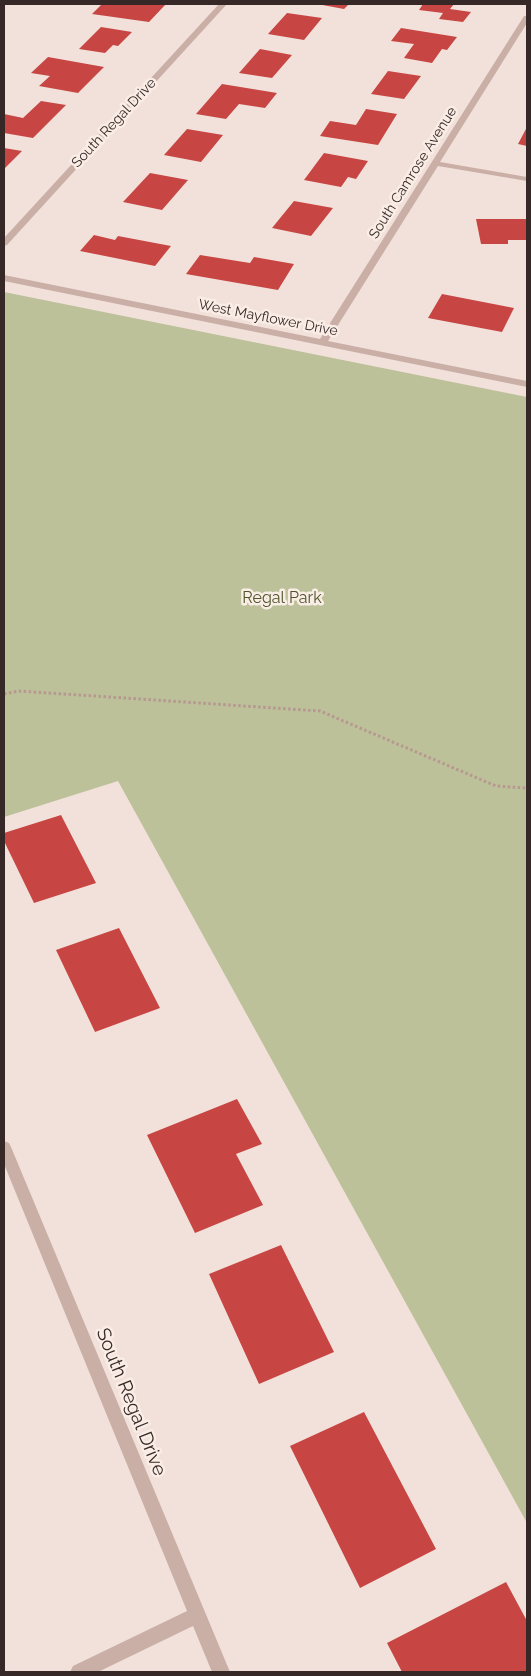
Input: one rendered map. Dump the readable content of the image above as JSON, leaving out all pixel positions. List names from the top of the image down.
{
  "streets": {
    "street": ["South Regal Drive", "South Camrose Avenue", "West Mayflower Drive"]
  },
  "crossings": [
    ["South Camrose Avenue", "West Mayflower Drive"]
  ],
  "parks": ["Regal Park"]
}
